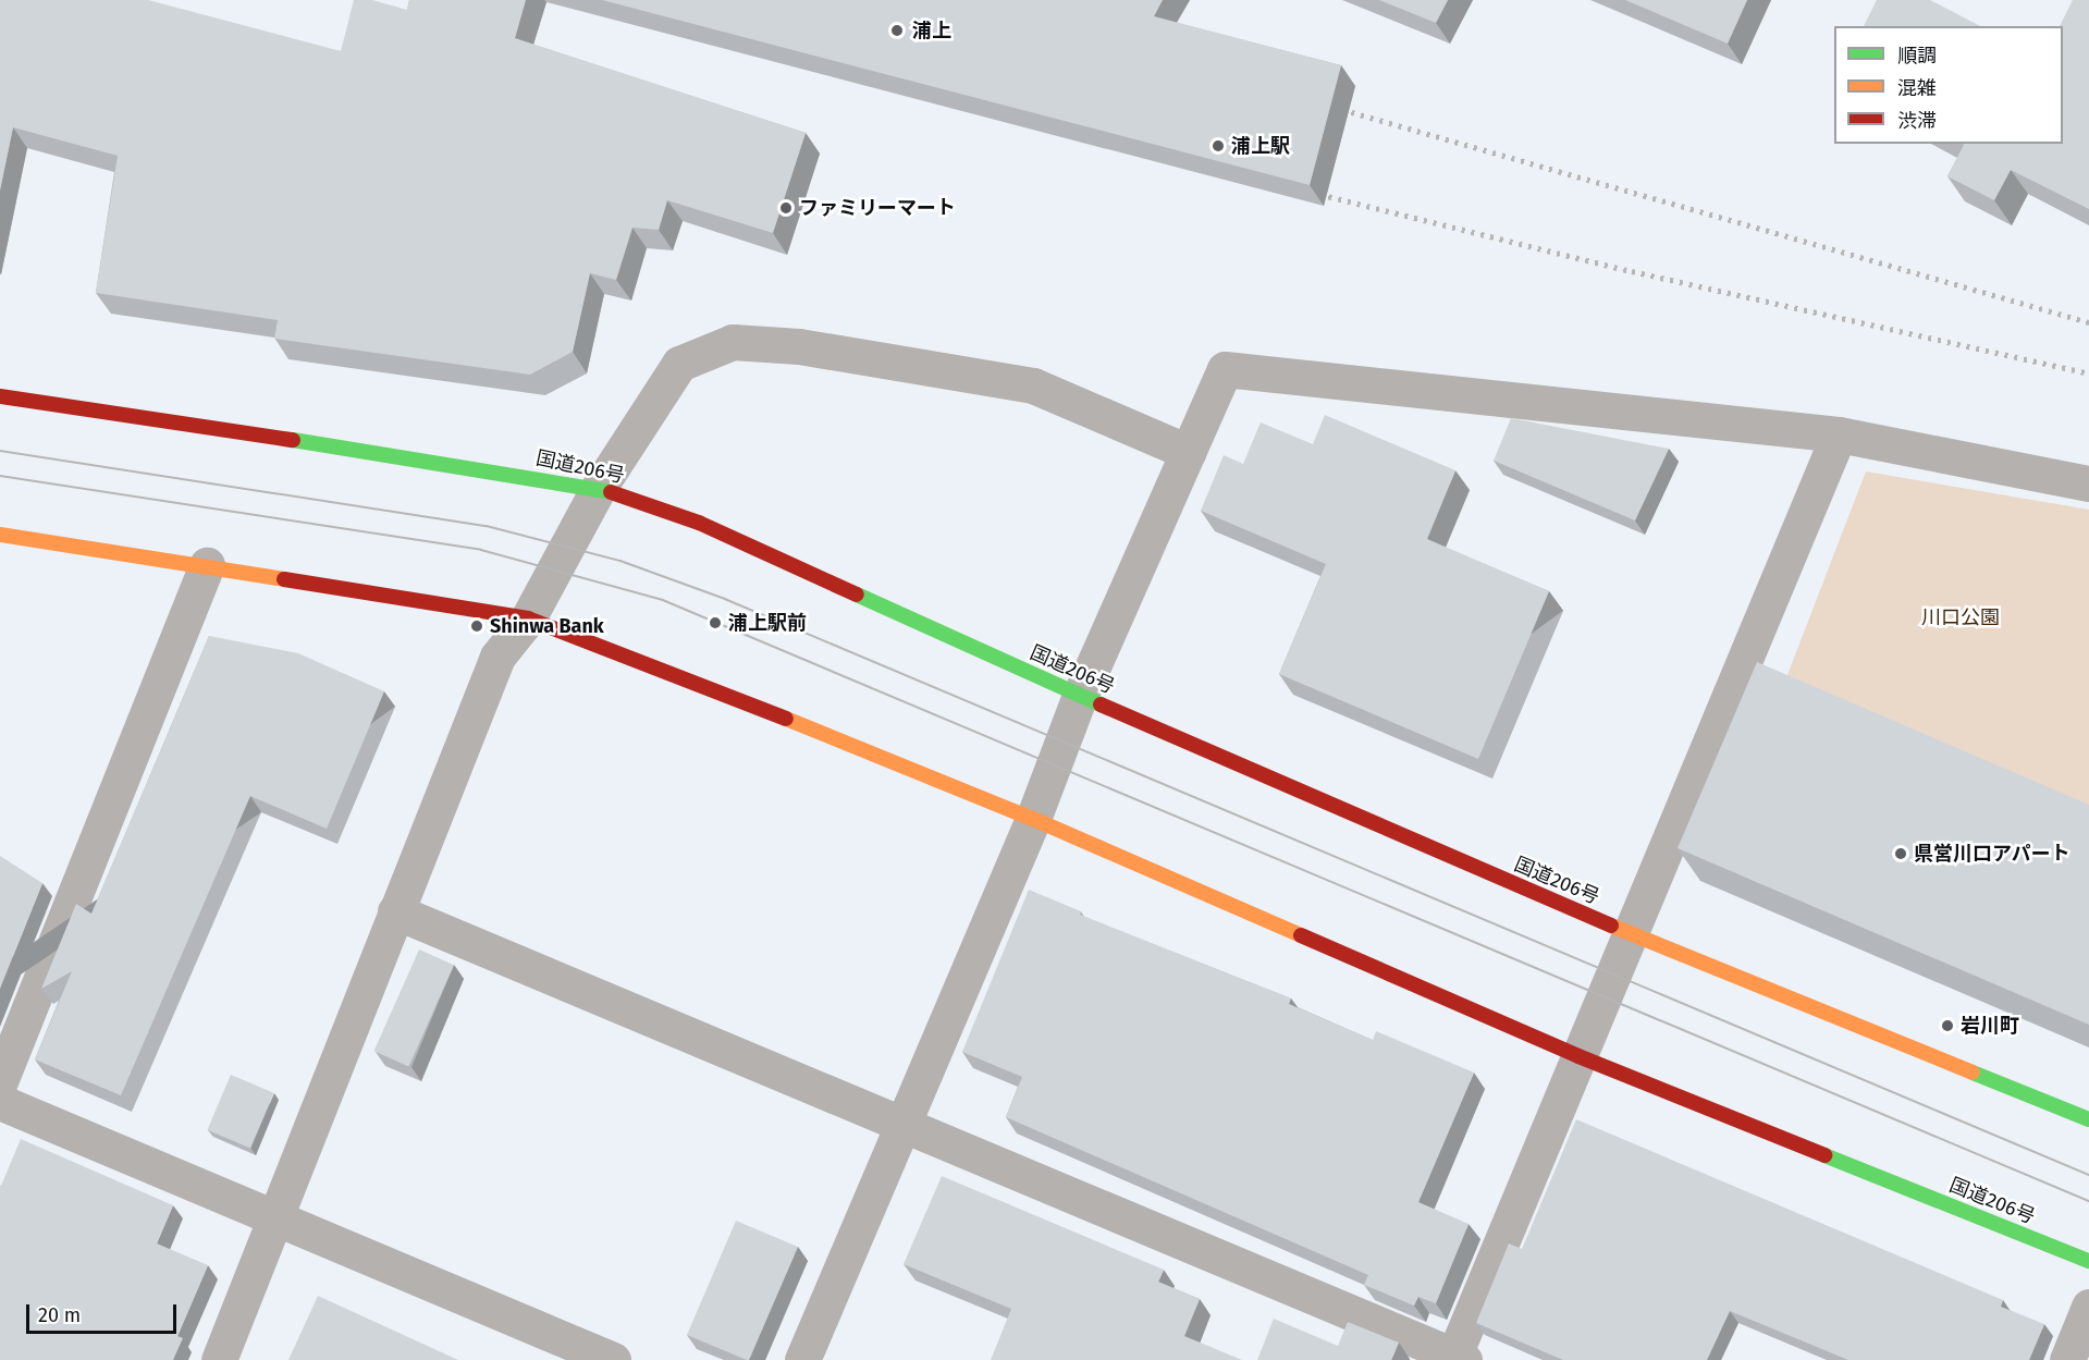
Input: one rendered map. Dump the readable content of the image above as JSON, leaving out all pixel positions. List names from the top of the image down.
{
  "streets": {
    "highway": ["国道206号"]
  },
  "parks": ["川口公園"],
  "places": [
    "浦上",
    "浦上駅",
    "ファミリーマート",
    "浦上駅前",
    "Shinwa Bank",
    "県営川口アパート",
    "岩川町"
  ],
  "legend": ["順調", "混雑", "渋滞"],
  "scale_bar": "20 m"
}
